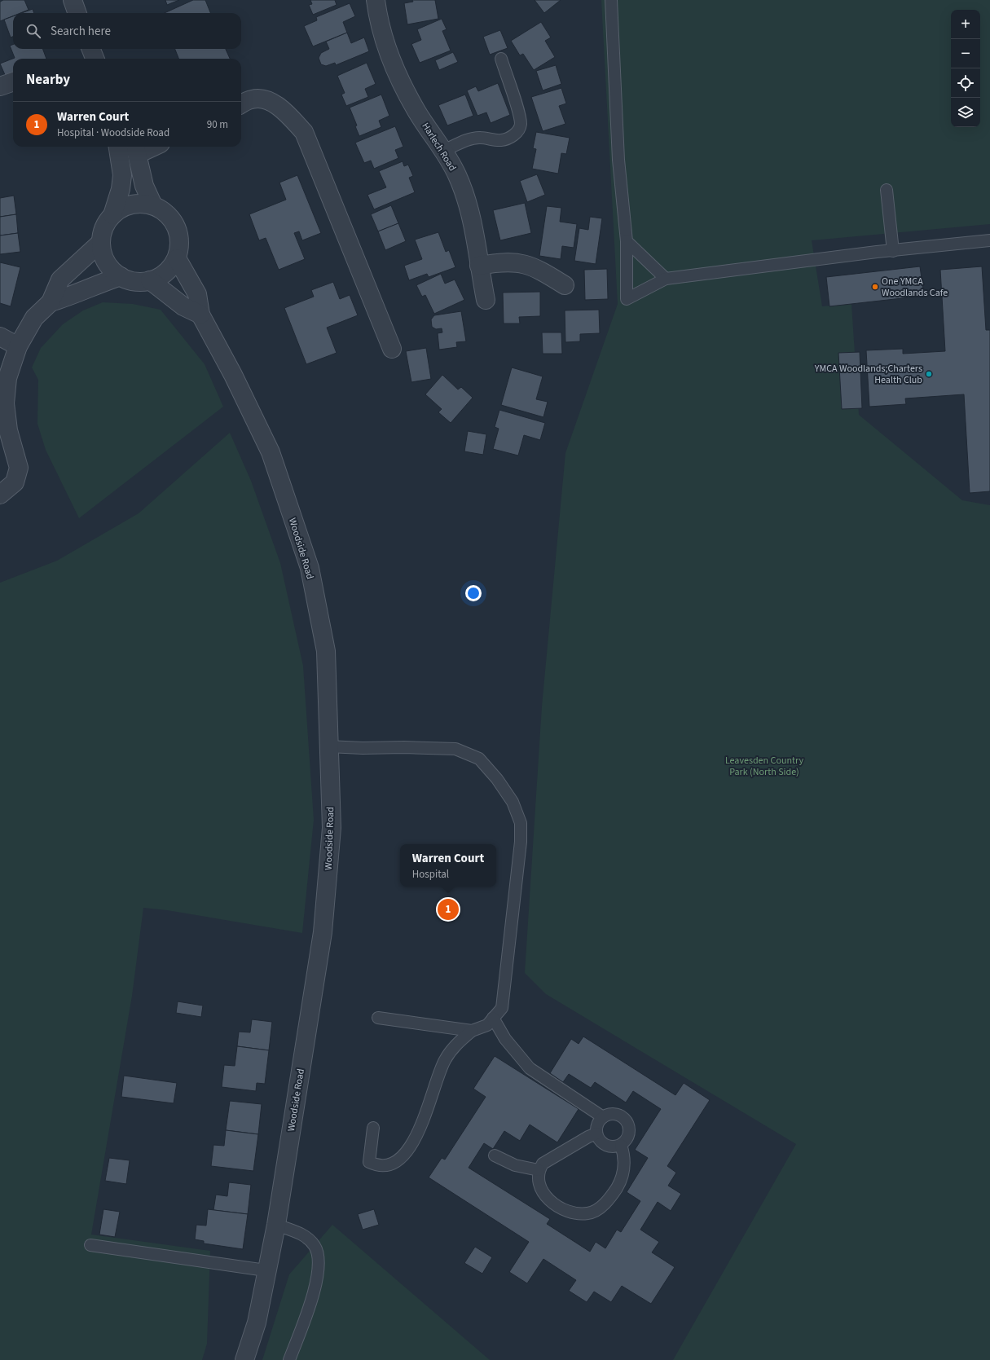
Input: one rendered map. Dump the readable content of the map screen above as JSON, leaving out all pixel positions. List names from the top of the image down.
{
  "streets": {
    "street": ["Harlech Road", "Woodside Road"]
  },
  "parks": ["Leavesden Country Park (North Side)"],
  "places": ["One YMCA Woodlands Cafe", "YMCA Woodlands;Charters Health Club"],
  "page": {
    "map_buttons": ["+", "−"],
    "search": "Search here",
    "heading": "Nearby",
    "list": [
      {
        "mark": "1",
        "name": "Warren Court",
        "note": "Hospital · Woodside Road",
        "value": "90 m"
      }
    ],
    "popup": ["Warren Court", "Hospital"],
    "pins": "1"
  }
}
